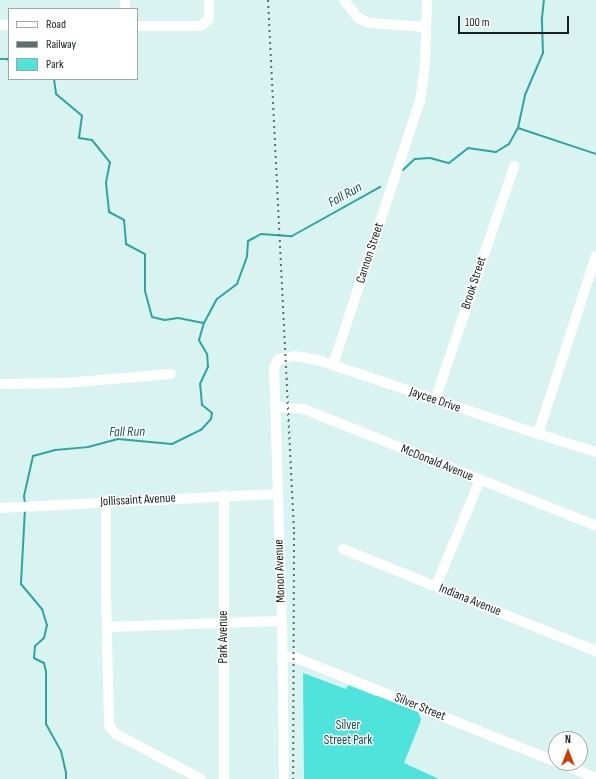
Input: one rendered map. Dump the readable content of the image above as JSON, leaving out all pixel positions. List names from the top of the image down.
{
  "streets": {
    "street": [
      "Cannon Street",
      "Brook Street",
      "Jaycee Drive",
      "McDonald Avenue",
      "Jollissaint Avenue",
      "Monon Avenue",
      "Indiana Avenue",
      "Park Avenue",
      "Silver Street"
    ]
  },
  "crossings": [
    ["Cannon Street", "Jaycee Drive"],
    ["Brook Street", "Jaycee Drive"],
    ["Jaycee Drive", "Monon Avenue"],
    ["McDonald Avenue", "Monon Avenue"],
    ["Jollissaint Avenue", "Monon Avenue"],
    ["Jollissaint Avenue", "Park Avenue"],
    ["Monon Avenue", "Silver Street"]
  ],
  "water": ["Fall Run"],
  "parks": ["Silver Street Park"],
  "legend": ["Road", "Railway", "Park"],
  "scale_bar": "100 m",
  "north": "top"
}
